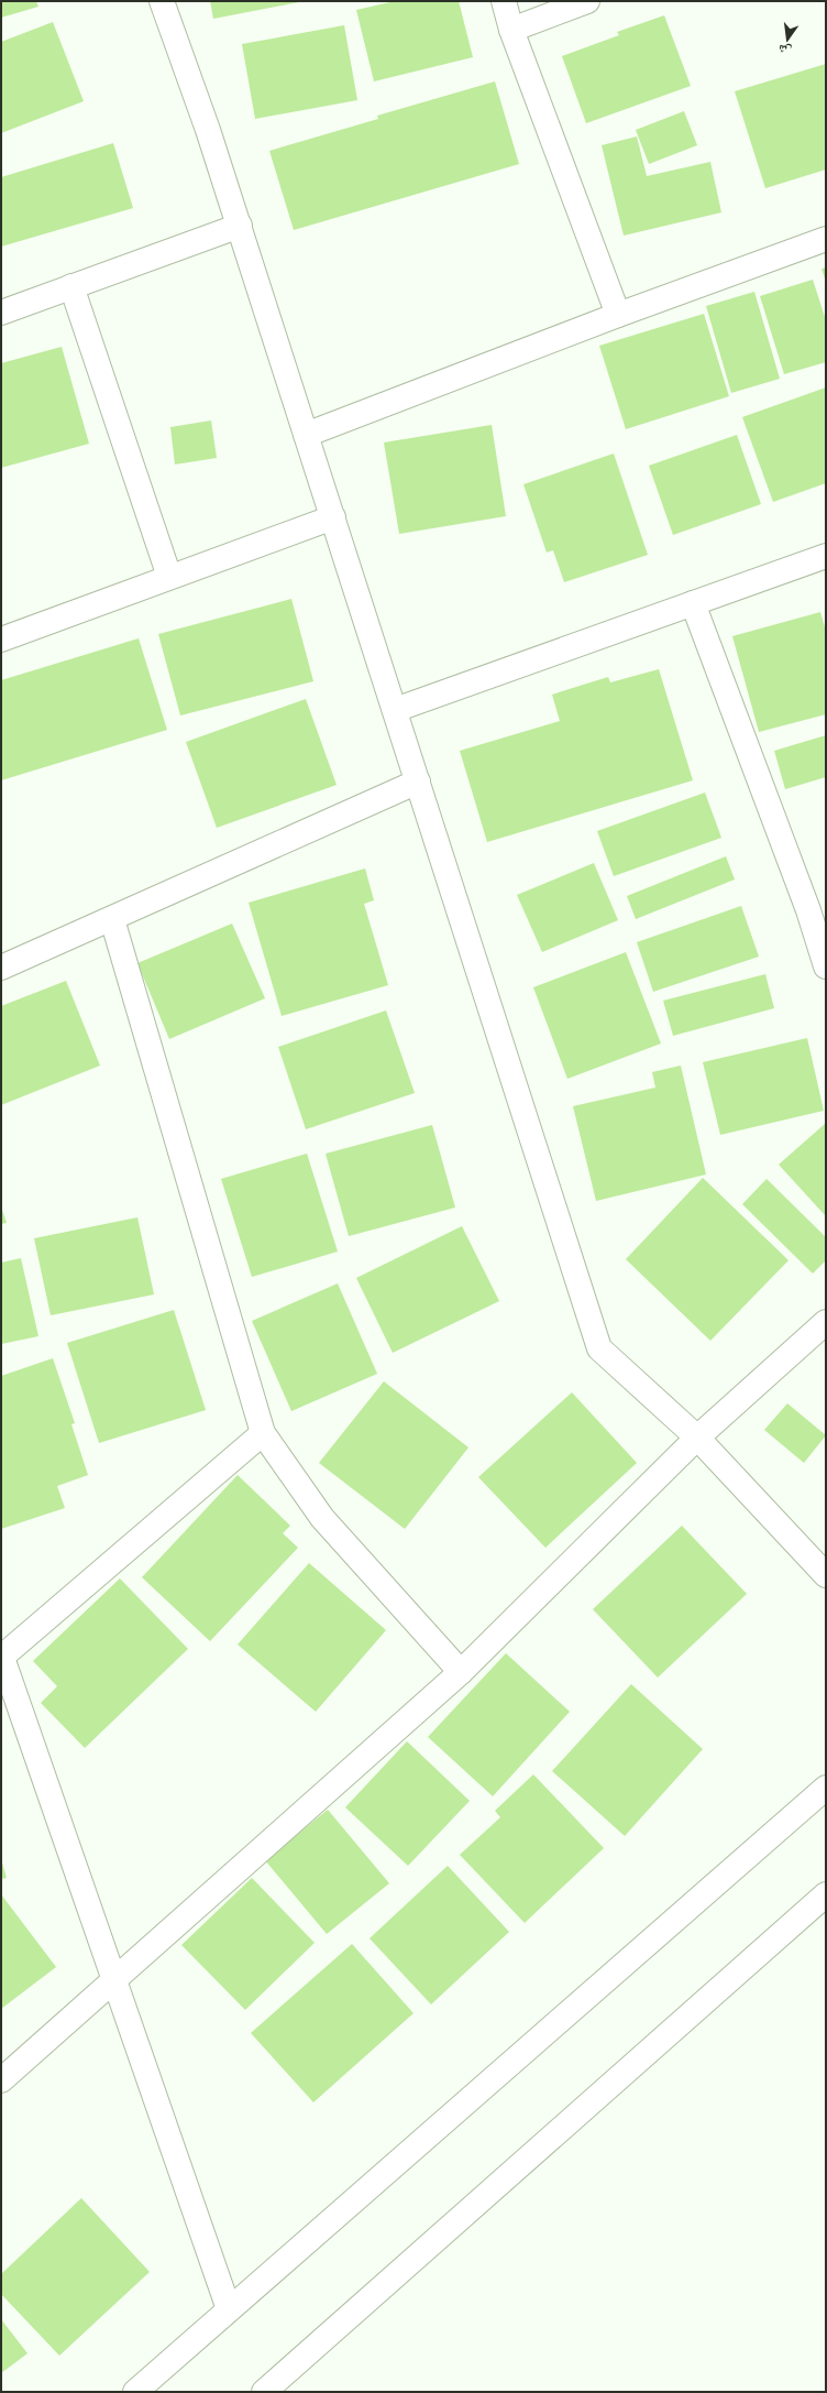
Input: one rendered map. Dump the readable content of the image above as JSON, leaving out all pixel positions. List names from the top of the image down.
{
  "north": "bottom"
}
